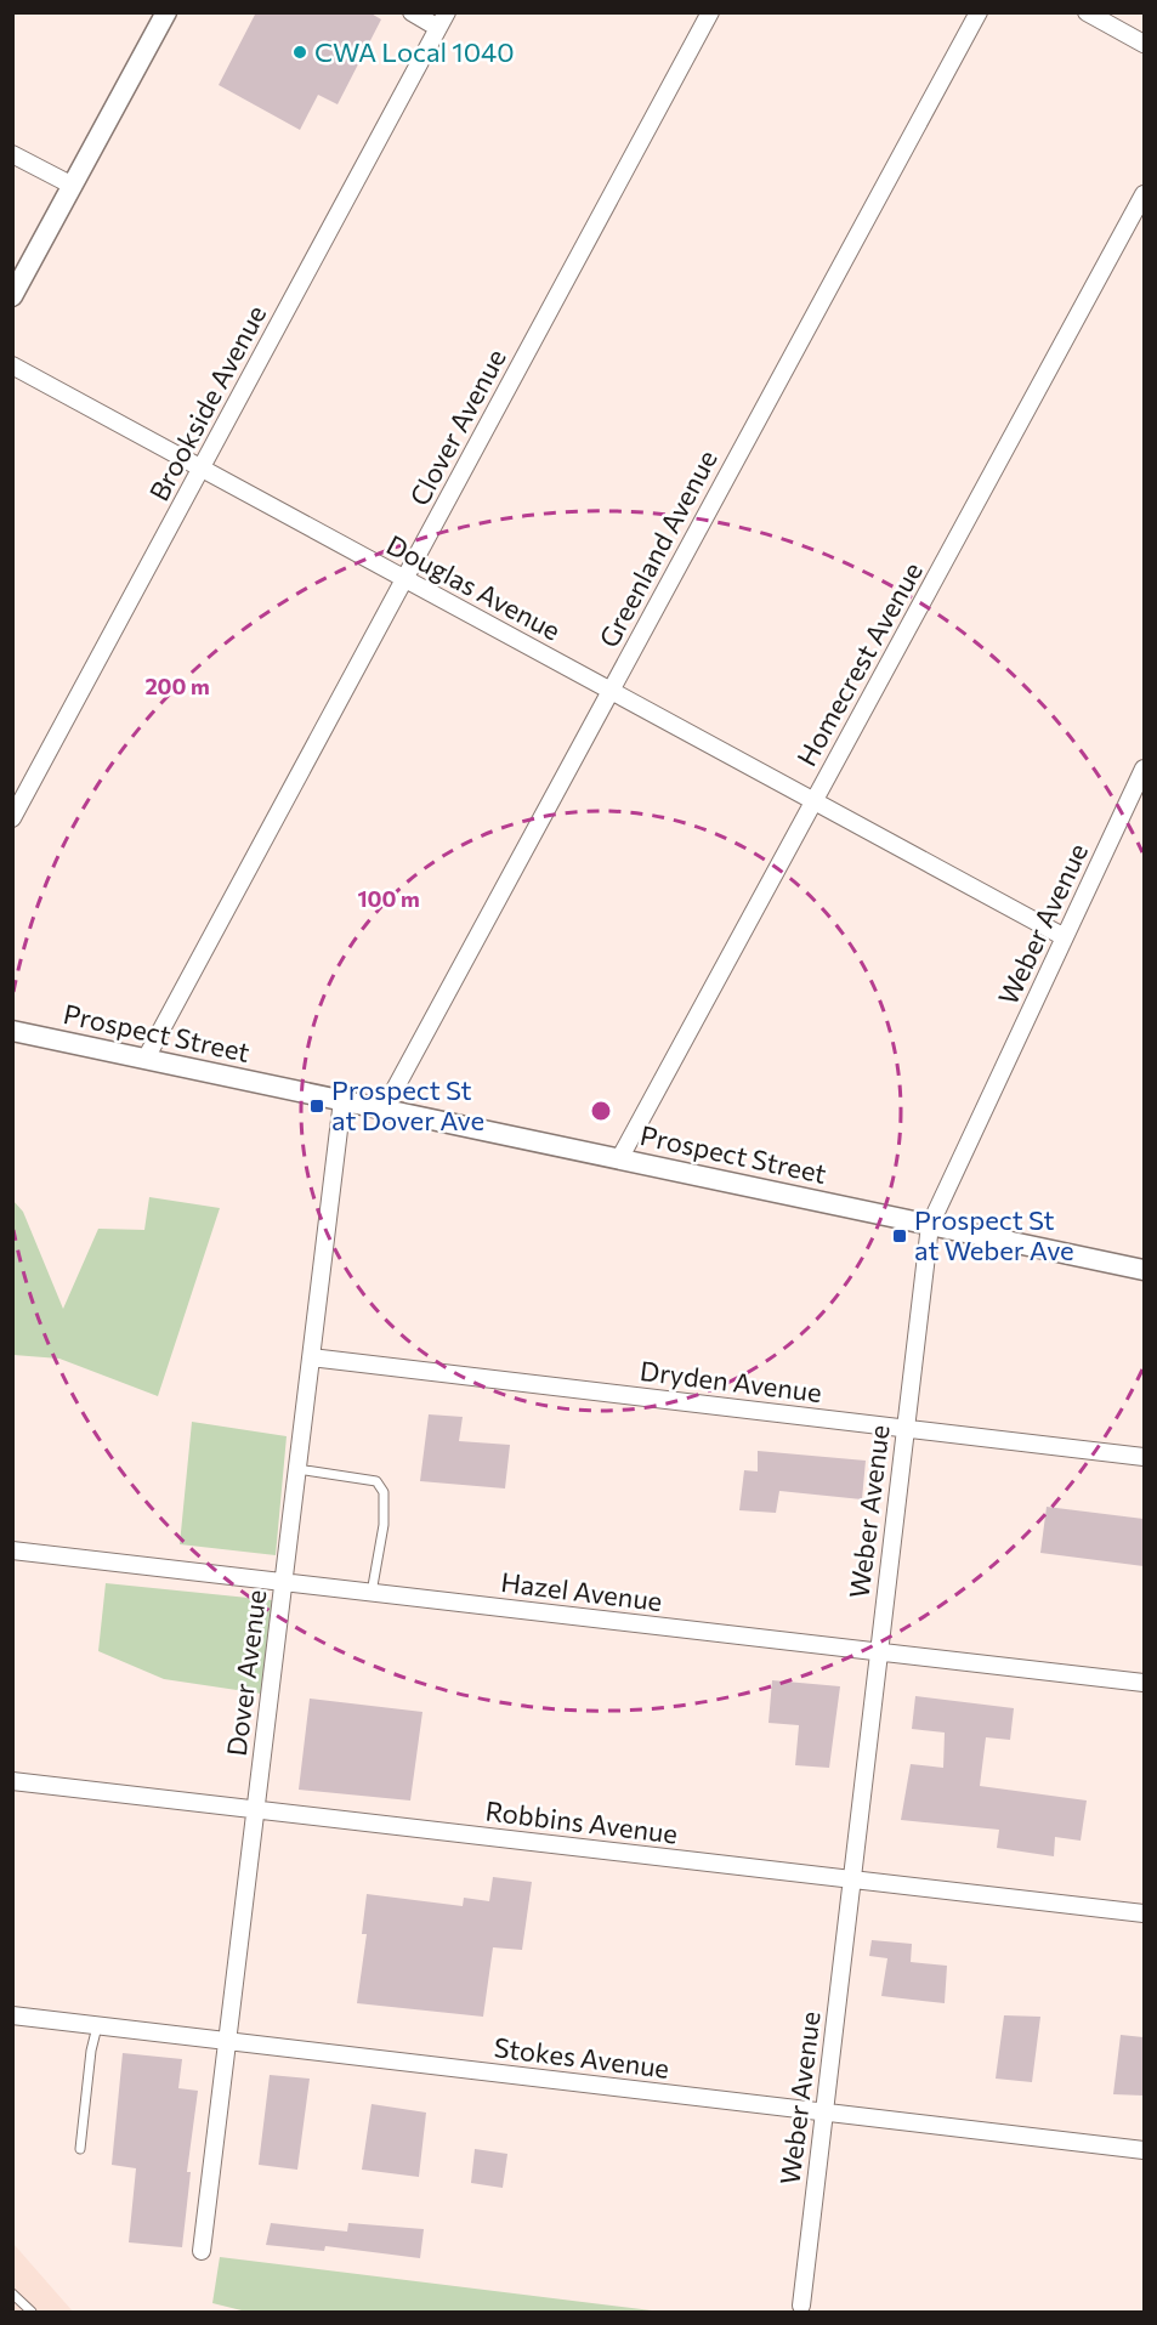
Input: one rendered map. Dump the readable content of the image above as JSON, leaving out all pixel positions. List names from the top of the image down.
{
  "streets": {
    "street": [
      "Brookside Avenue",
      "Clover Avenue",
      "Greenland Avenue",
      "Douglas Avenue",
      "Homecrest Avenue",
      "Weber Avenue",
      "Prospect Street",
      "Dryden Avenue",
      "Hazel Avenue",
      "Dover Avenue",
      "Robbins Avenue",
      "Stokes Avenue"
    ]
  },
  "crossings": [
    ["Brookside Avenue", "Douglas Avenue"],
    ["Clover Avenue", "Douglas Avenue"],
    ["Clover Avenue", "Prospect Street"],
    ["Greenland Avenue", "Douglas Avenue"],
    ["Greenland Avenue", "Prospect Street"],
    ["Douglas Avenue", "Homecrest Avenue"],
    ["Douglas Avenue", "Weber Avenue"],
    ["Homecrest Avenue", "Prospect Street"],
    ["Weber Avenue", "Prospect Street"],
    ["Weber Avenue", "Dryden Avenue"],
    ["Weber Avenue", "Hazel Avenue"],
    ["Weber Avenue", "Robbins Avenue"],
    ["Weber Avenue", "Stokes Avenue"],
    ["Prospect Street", "Dover Avenue"],
    ["Dryden Avenue", "Dover Avenue"],
    ["Hazel Avenue", "Dover Avenue"],
    ["Dover Avenue", "Robbins Avenue"],
    ["Dover Avenue", "Stokes Avenue"]
  ],
  "places": {
    "other": ["CWA Local 1040"],
    "transit": ["Prospect St at Dover Ave", "Prospect St at Weber Ave"]
  },
  "rings": ["200 m", "100 m"]
}
